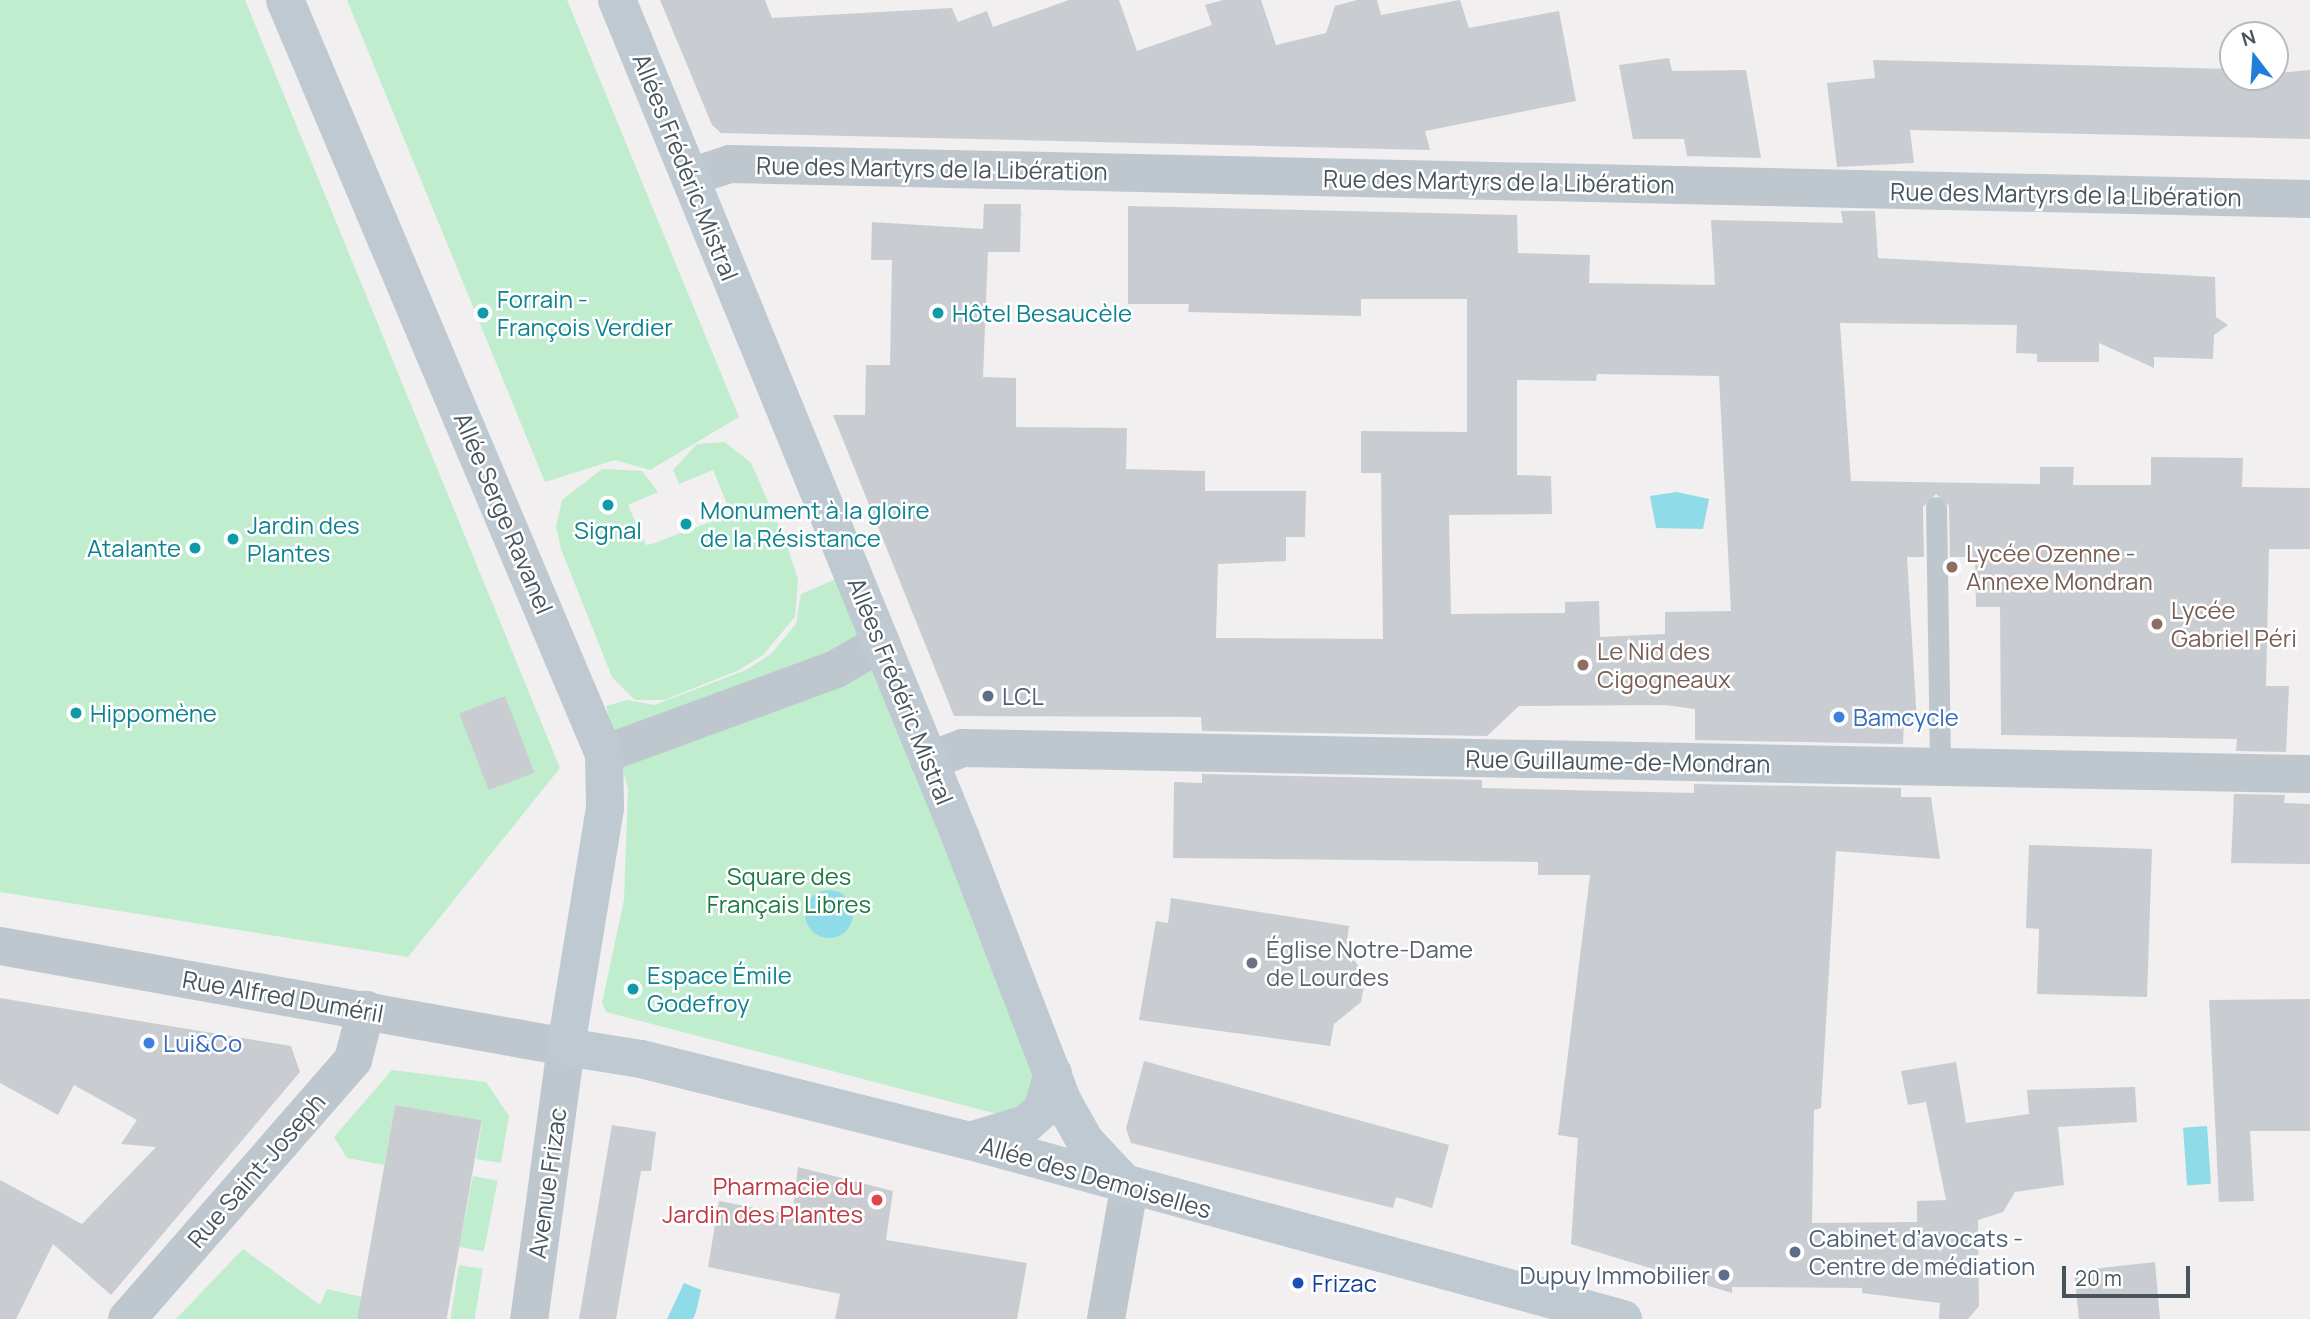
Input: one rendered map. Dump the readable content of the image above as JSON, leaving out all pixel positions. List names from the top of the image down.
{
  "streets": {
    "main road": ["Allées Frédéric Mistral", "Allée Serge Ravanel", "Allée des Demoiselles"],
    "street": [
      "Rue des Martyrs de la Libération",
      "Rue Guillaume-de-Mondran",
      "Rue Alfred Duméril",
      "Rue Saint-Joseph",
      "Avenue Frizac"
    ]
  },
  "crossings": [
    ["Allées Frédéric Mistral", "Rue des Martyrs de la Libération"],
    ["Allées Frédéric Mistral", "Rue Guillaume-de-Mondran"],
    ["Allées Frédéric Mistral", "Allée des Demoiselles"],
    ["Allée Serge Ravanel", "Rue Alfred Duméril"],
    ["Allée Serge Ravanel", "Allée des Demoiselles"],
    ["Allée Serge Ravanel", "Avenue Frizac"],
    ["Rue Alfred Duméril", "Rue Saint-Joseph"],
    ["Rue Alfred Duméril", "Allée des Demoiselles"],
    ["Rue Alfred Duméril", "Avenue Frizac"],
    ["Allée des Demoiselles", "Avenue Frizac"]
  ],
  "parks": ["Square des Français Libres"],
  "places": [
    "Forrain - François Verdier",
    "Hôtel Besaucèle",
    "Signal",
    "Monument à la gloire de la Résistance",
    "Jardin des Plantes",
    "Atalante",
    "Lycée Ozenne - Annexe Mondran",
    "Lycée Gabriel Péri",
    "Le Nid des Cigogneaux",
    "LCL",
    "Hippomène",
    "Bamcycle",
    "Église Notre-Dame de Lourdes",
    "Espace Émile Godefroy",
    "Lui&Co",
    "Pharmacie du Jardin des Plantes",
    "Cabinet d’avocats - Centre de médiation",
    "Dupuy Immobilier",
    "Frizac"
  ],
  "scale_bar": "20 m",
  "north": "top"
}
